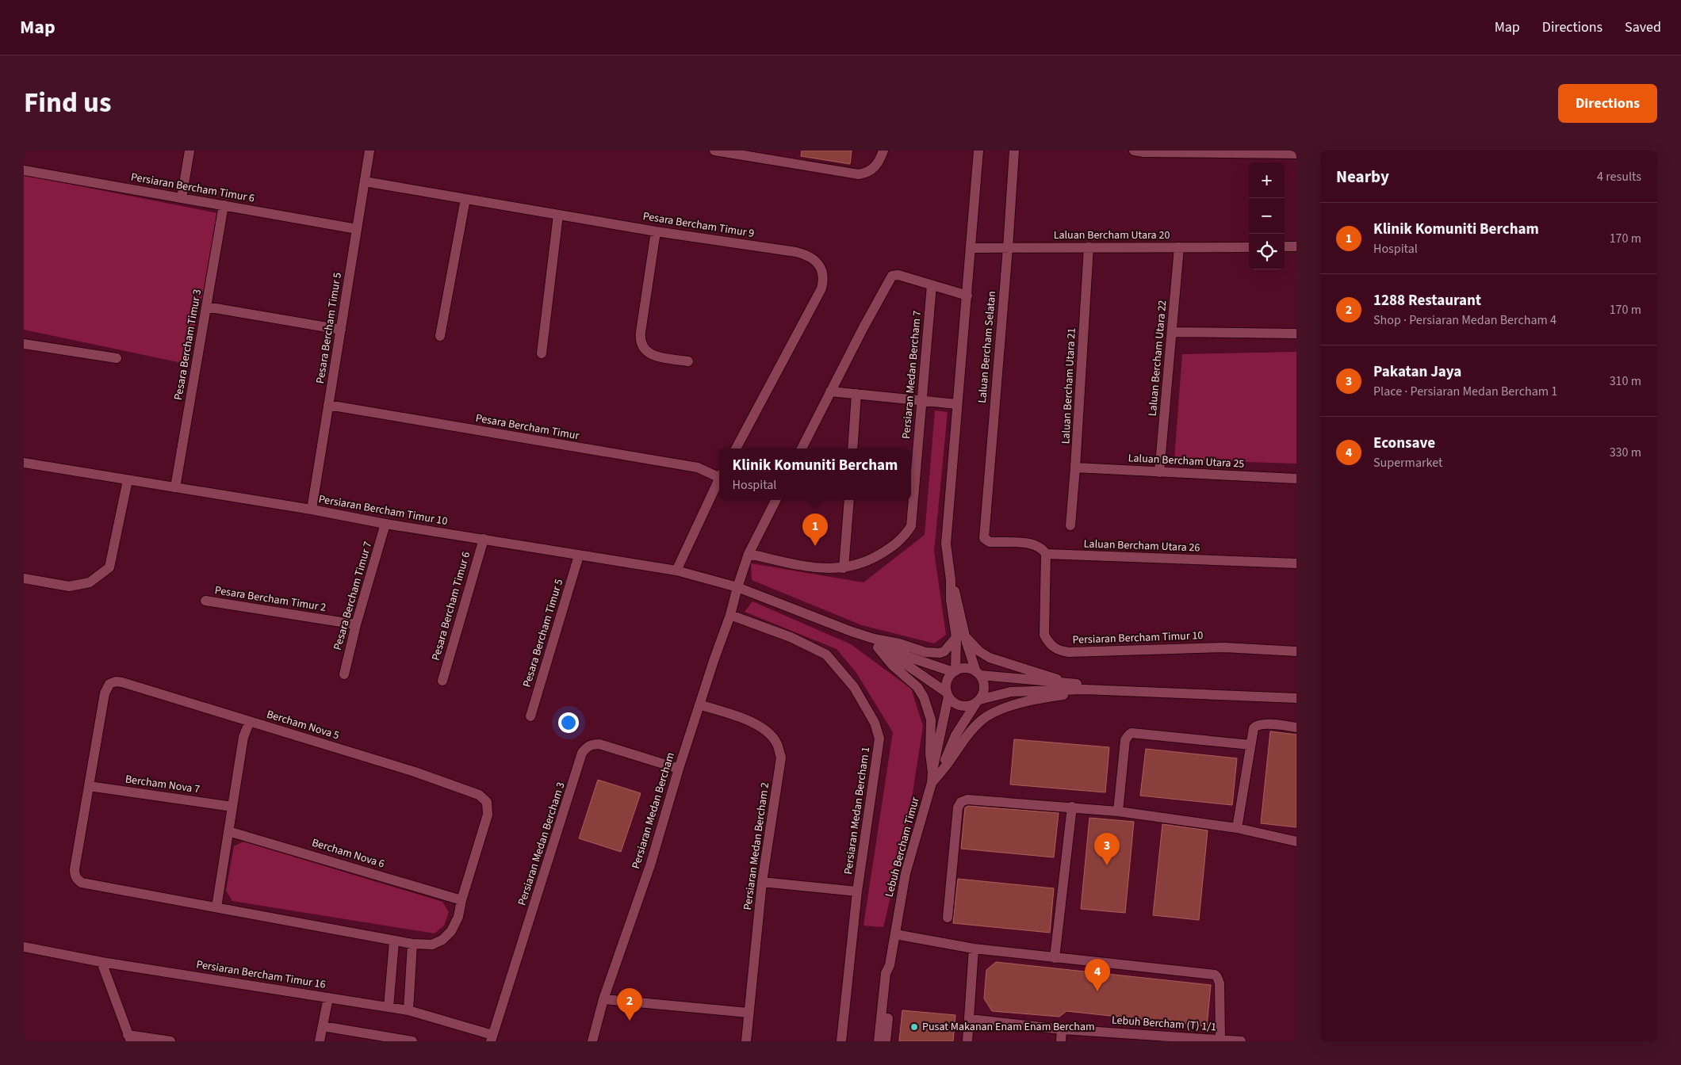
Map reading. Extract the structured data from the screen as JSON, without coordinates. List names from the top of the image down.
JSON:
{
  "streets": {
    "street": [
      "Persiaran Bercham Timur 6",
      "Pesara Bercham Timur 9",
      "Laluan Bercham Utara 20",
      "Pesara Bercham Timur 5",
      "Pesara Bercham Timur 3",
      "Laluan Bercham Selatan",
      "Laluan Bercham Utara 22",
      "Persiaran Medan Bercham 7",
      "Laluan Bercham Utara 21",
      "Pesara Bercham Timur",
      "Laluan Bercham Utara 25",
      "Persiaran Bercham Timur 10",
      "Laluan Bercham Utara 26",
      "Pesara Bercham Timur 7",
      "Pesara Bercham Timur 2",
      "Pesara Bercham Timur 6",
      "Bercham Nova 5",
      "Bercham Nova 7",
      "Persiaran Medan Bercham",
      "Persiaran Medan Bercham 1",
      "Persiaran Medan Bercham 3",
      "Persiaran Medan Bercham 2",
      "Lebuh Bercham Timur",
      "Bercham Nova 6",
      "Persiaran Bercham Timur 16",
      "Lebuh Bercham (T) 1/1"
    ]
  },
  "crossings": [
    ["Persiaran Bercham Timur 6", "Pesara Bercham Timur 5"],
    ["Persiaran Bercham Timur 6", "Pesara Bercham Timur 3"],
    ["Pesara Bercham Timur 9", "Pesara Bercham Timur 5"],
    ["Laluan Bercham Utara 20", "Laluan Bercham Selatan"],
    ["Laluan Bercham Utara 20", "Laluan Bercham Utara 22"],
    ["Laluan Bercham Utara 20", "Laluan Bercham Utara 21"],
    ["Pesara Bercham Timur 5", "Pesara Bercham Timur"],
    ["Pesara Bercham Timur 5", "Persiaran Bercham Timur 10"],
    ["Pesara Bercham Timur 3", "Persiaran Bercham Timur 10"],
    ["Laluan Bercham Selatan", "Laluan Bercham Utara 26"],
    ["Laluan Bercham Utara 22", "Laluan Bercham Utara 25"],
    ["Persiaran Medan Bercham 7", "Persiaran Medan Bercham"],
    ["Laluan Bercham Utara 21", "Laluan Bercham Utara 25"],
    ["Persiaran Bercham Timur 10", "Laluan Bercham Utara 26"],
    ["Persiaran Bercham Timur 10", "Pesara Bercham Timur 7"],
    ["Persiaran Bercham Timur 10", "Pesara Bercham Timur 6"],
    ["Persiaran Bercham Timur 10", "Persiaran Medan Bercham"],
    ["Pesara Bercham Timur 7", "Pesara Bercham Timur 2"],
    ["Bercham Nova 5", "Bercham Nova 7"],
    ["Bercham Nova 5", "Bercham Nova 6"],
    ["Persiaran Medan Bercham", "Persiaran Medan Bercham 1"],
    ["Persiaran Medan Bercham", "Persiaran Medan Bercham 3"],
    ["Persiaran Medan Bercham", "Persiaran Medan Bercham 2"],
    ["Persiaran Medan Bercham 3", "Persiaran Bercham Timur 16"]
  ],
  "places": ["Pusat Makanan Enam Enam Bercham"],
  "page": {
    "header": "Map",
    "nav": ["Map", "Directions", "Saved"],
    "title": "Find us",
    "buttons": "Directions",
    "heading": ["Nearby", "4 results"],
    "map_buttons": ["+", "−"],
    "list": [
      {
        "mark": "1",
        "name": "Klinik Komuniti Bercham",
        "note": "Hospital",
        "value": "170 m"
      },
      {
        "mark": "2",
        "name": "1288 Restaurant",
        "note": "Shop · Persiaran Medan Bercham 4",
        "value": "170 m"
      },
      {
        "mark": "3",
        "name": "Pakatan Jaya",
        "note": "Place · Persiaran Medan Bercham 1",
        "value": "310 m"
      },
      {
        "mark": "4",
        "name": "Econsave",
        "note": "Supermarket",
        "value": "330 m"
      }
    ],
    "popup": ["Klinik Komuniti Bercham", "Hospital"],
    "pins": [
      "1",
      "3",
      "4",
      "2"
    ]
  }
}
